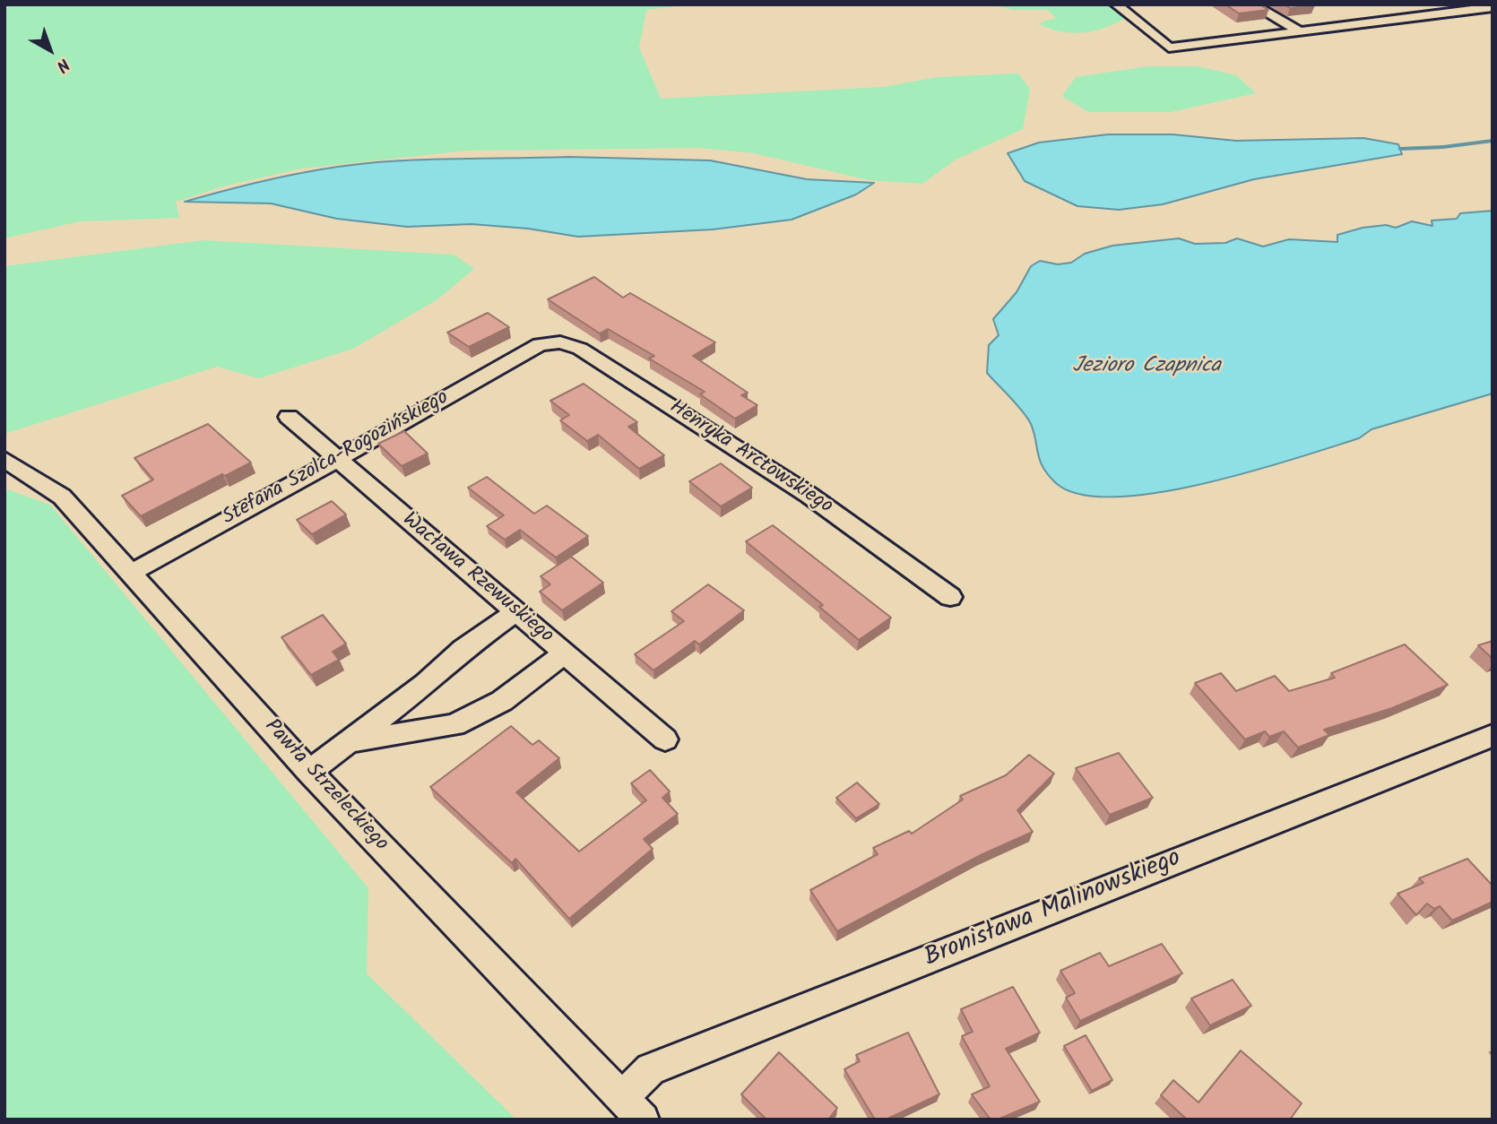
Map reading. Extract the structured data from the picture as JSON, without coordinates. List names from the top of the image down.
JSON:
{
  "streets": {
    "street": [
      "Henryka Arctowskiego",
      "Stefana Szolca-Rogozińskiego",
      "Wacława Rzewuskiego",
      "Pawła Strzeleckiego",
      "Bronisława Malinowskiego"
    ]
  },
  "crossings": [
    ["Henryka Arctowskiego", "Stefana Szolca-Rogozińskiego"],
    ["Stefana Szolca-Rogozińskiego", "Wacława Rzewuskiego"],
    ["Stefana Szolca-Rogozińskiego", "Pawła Strzeleckiego"],
    ["Pawła Strzeleckiego", "Bronisława Malinowskiego"]
  ],
  "water": ["Jezioro Czapnica"],
  "north": "bottom right"
}
